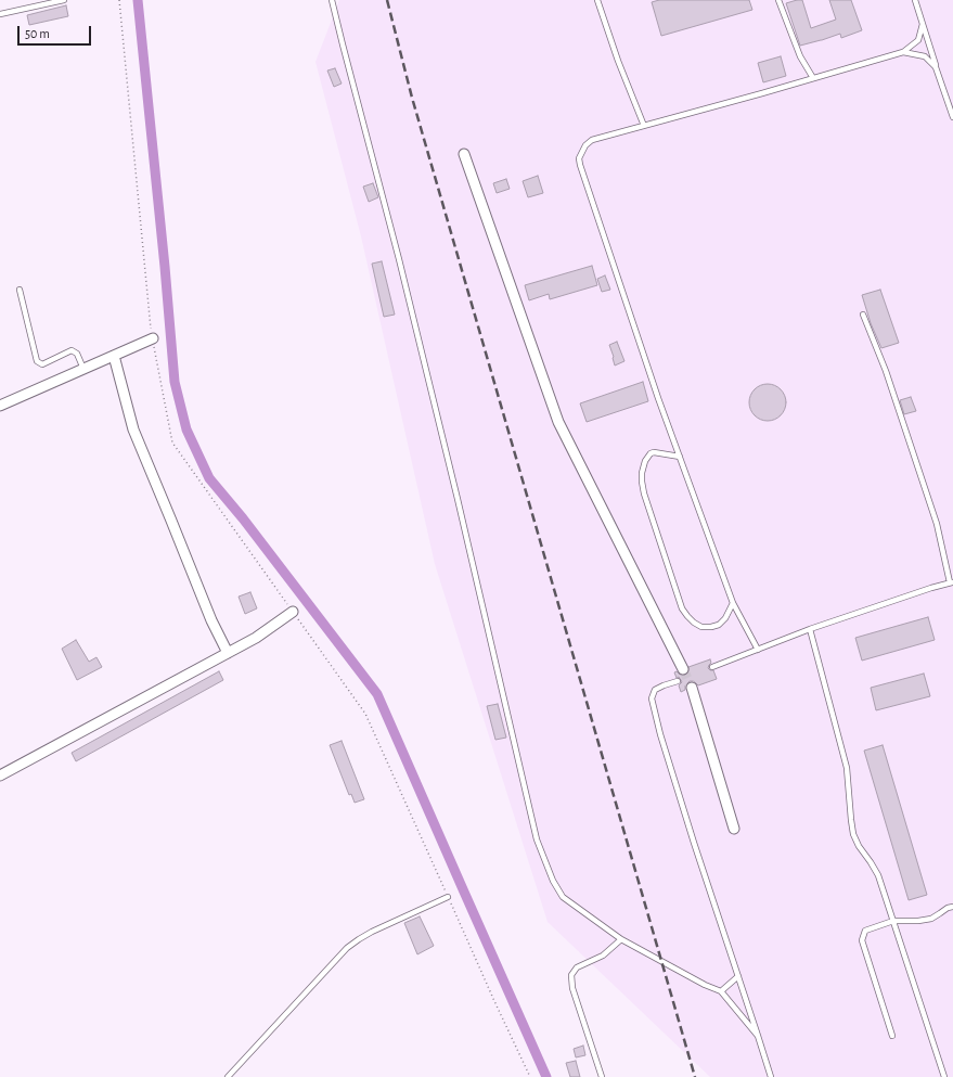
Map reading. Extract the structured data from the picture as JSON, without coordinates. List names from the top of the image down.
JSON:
{
  "scale_bar": "50 m"
}
